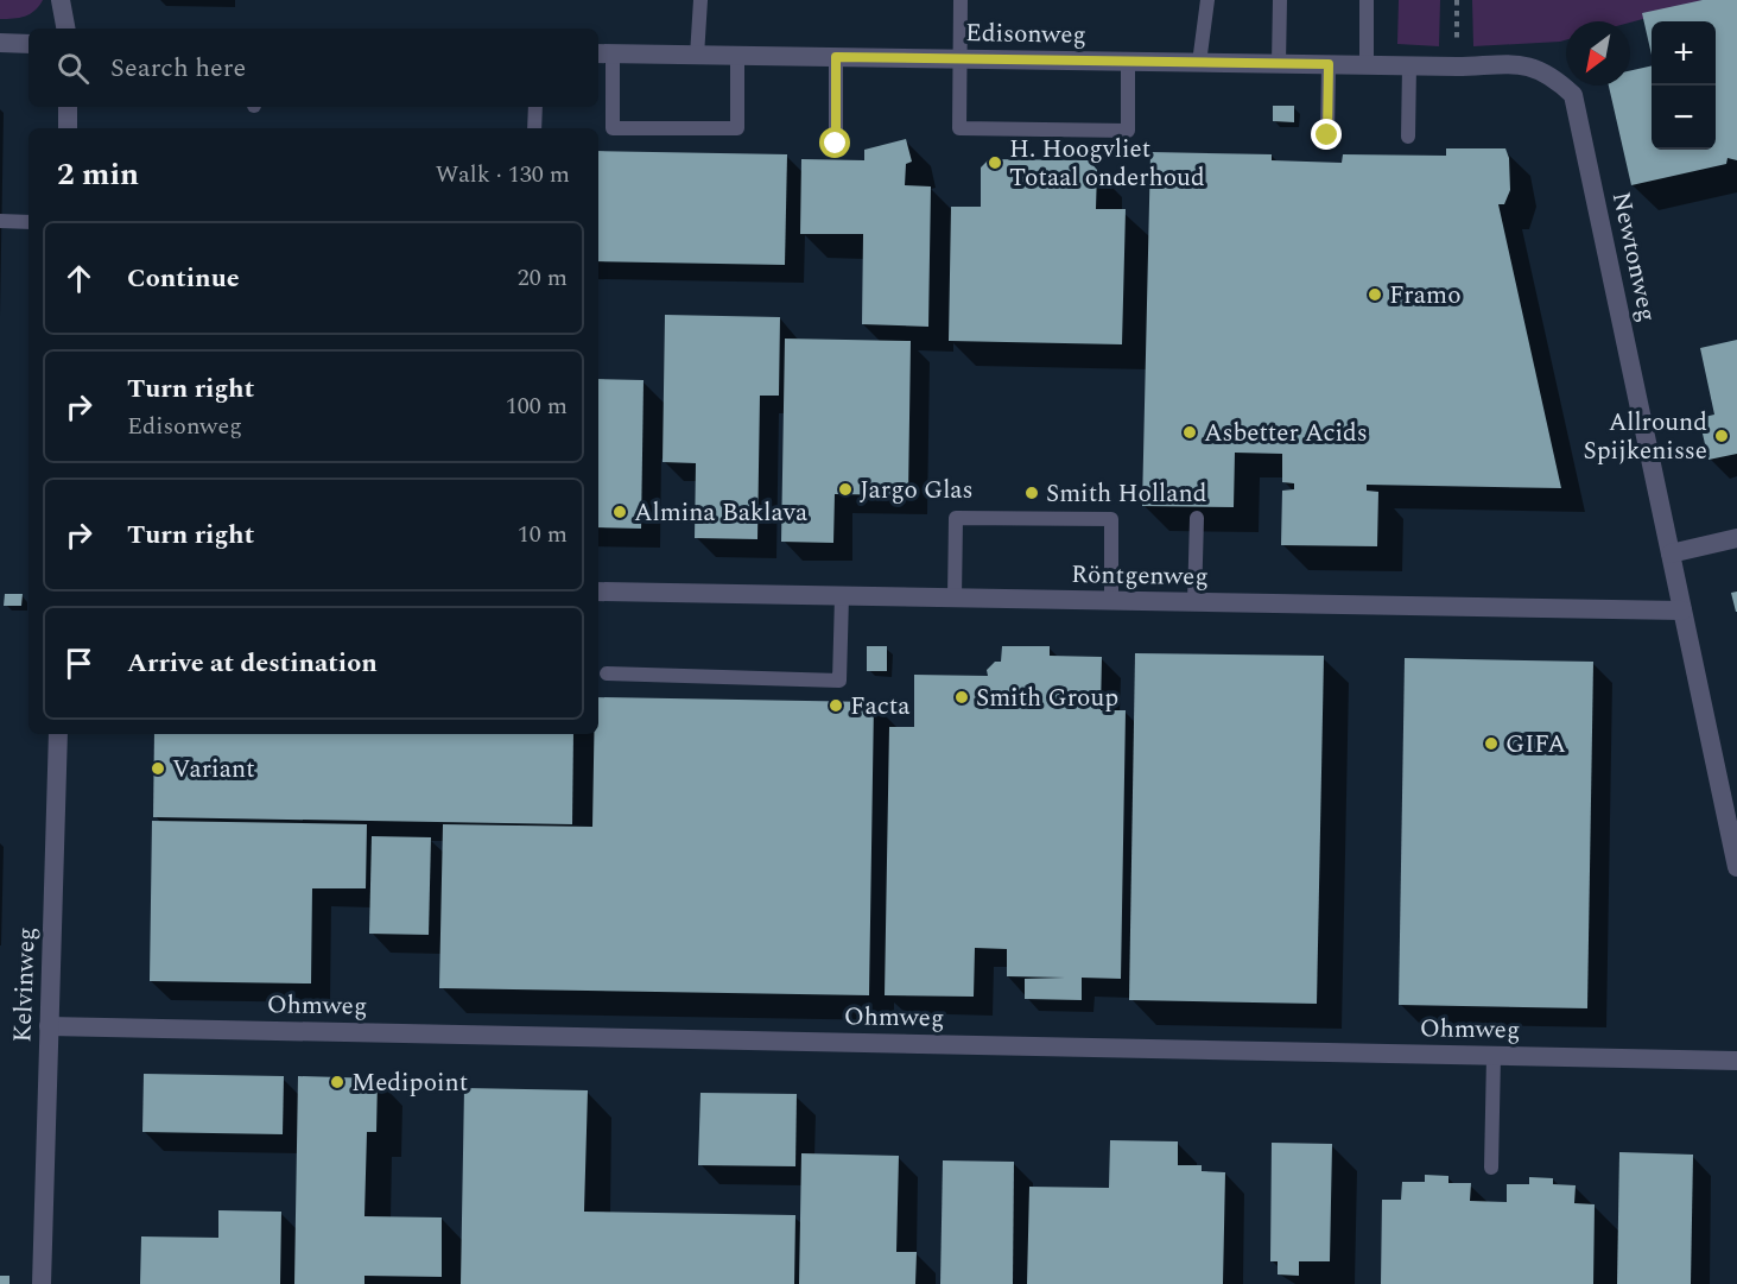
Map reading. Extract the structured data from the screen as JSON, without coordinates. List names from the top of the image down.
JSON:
{
  "streets": {
    "street": [
      "Edisonweg",
      "Newtonweg",
      "Röntgenweg",
      "Kelvinweg",
      "Ohmweg"
    ]
  },
  "crossings": [
    ["Edisonweg", "Newtonweg"],
    ["Newtonweg", "Röntgenweg"],
    ["Kelvinweg", "Ohmweg"]
  ],
  "places": [
    "H. Hoogvliet Totaal onderhoud",
    "Framo",
    "Asbetter Acids",
    "Allround Spijkenisse",
    "Jargo Glas",
    "Smith Holland",
    "Almina Baklava",
    "Smith Group",
    "Facta",
    "GIFA",
    "Variant",
    "Medipoint"
  ],
  "north": "bottom left",
  "page": {
    "map_buttons": ["+", "−"],
    "search": "Search here",
    "heading": ["2 min", "Walk · 130 m"],
    "list": [
      ["Continue", "20 m"],
      ["Turn right", "Edisonweg", "100 m"],
      ["Turn right", "10 m"],
      "Arrive at destination"
    ]
  }
}
